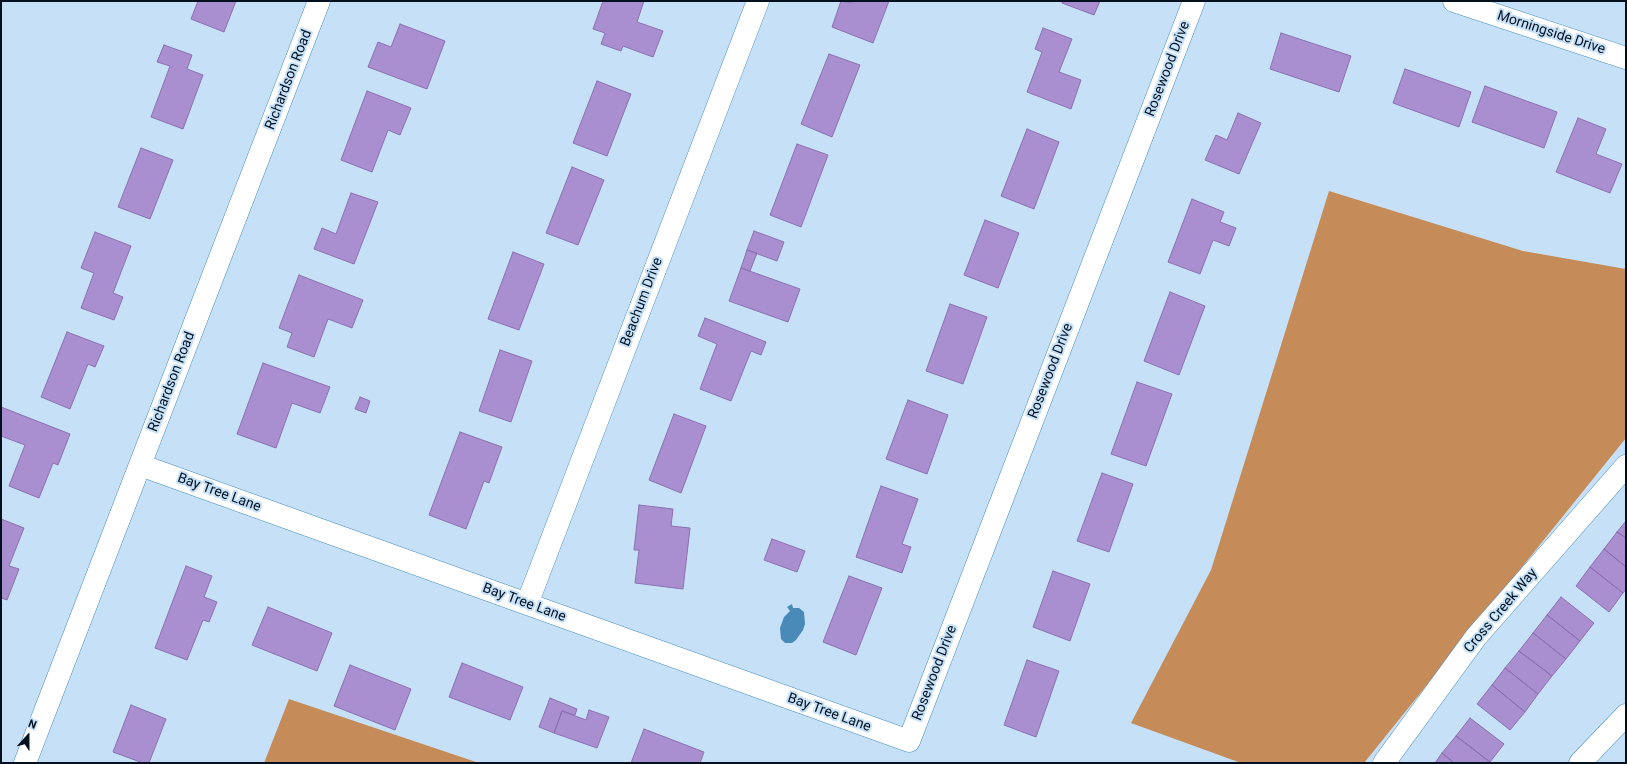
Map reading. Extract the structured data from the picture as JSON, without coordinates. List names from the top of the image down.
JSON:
{
  "streets": {
    "street": [
      "Morningside Drive",
      "Rosewood Drive",
      "Richardson Road",
      "Beachum Drive",
      "Bay Tree Lane",
      "Cross Creek Way"
    ]
  },
  "crossings": [
    ["Rosewood Drive", "Bay Tree Lane"],
    ["Richardson Road", "Bay Tree Lane"],
    ["Beachum Drive", "Bay Tree Lane"]
  ],
  "north": "top"
}
